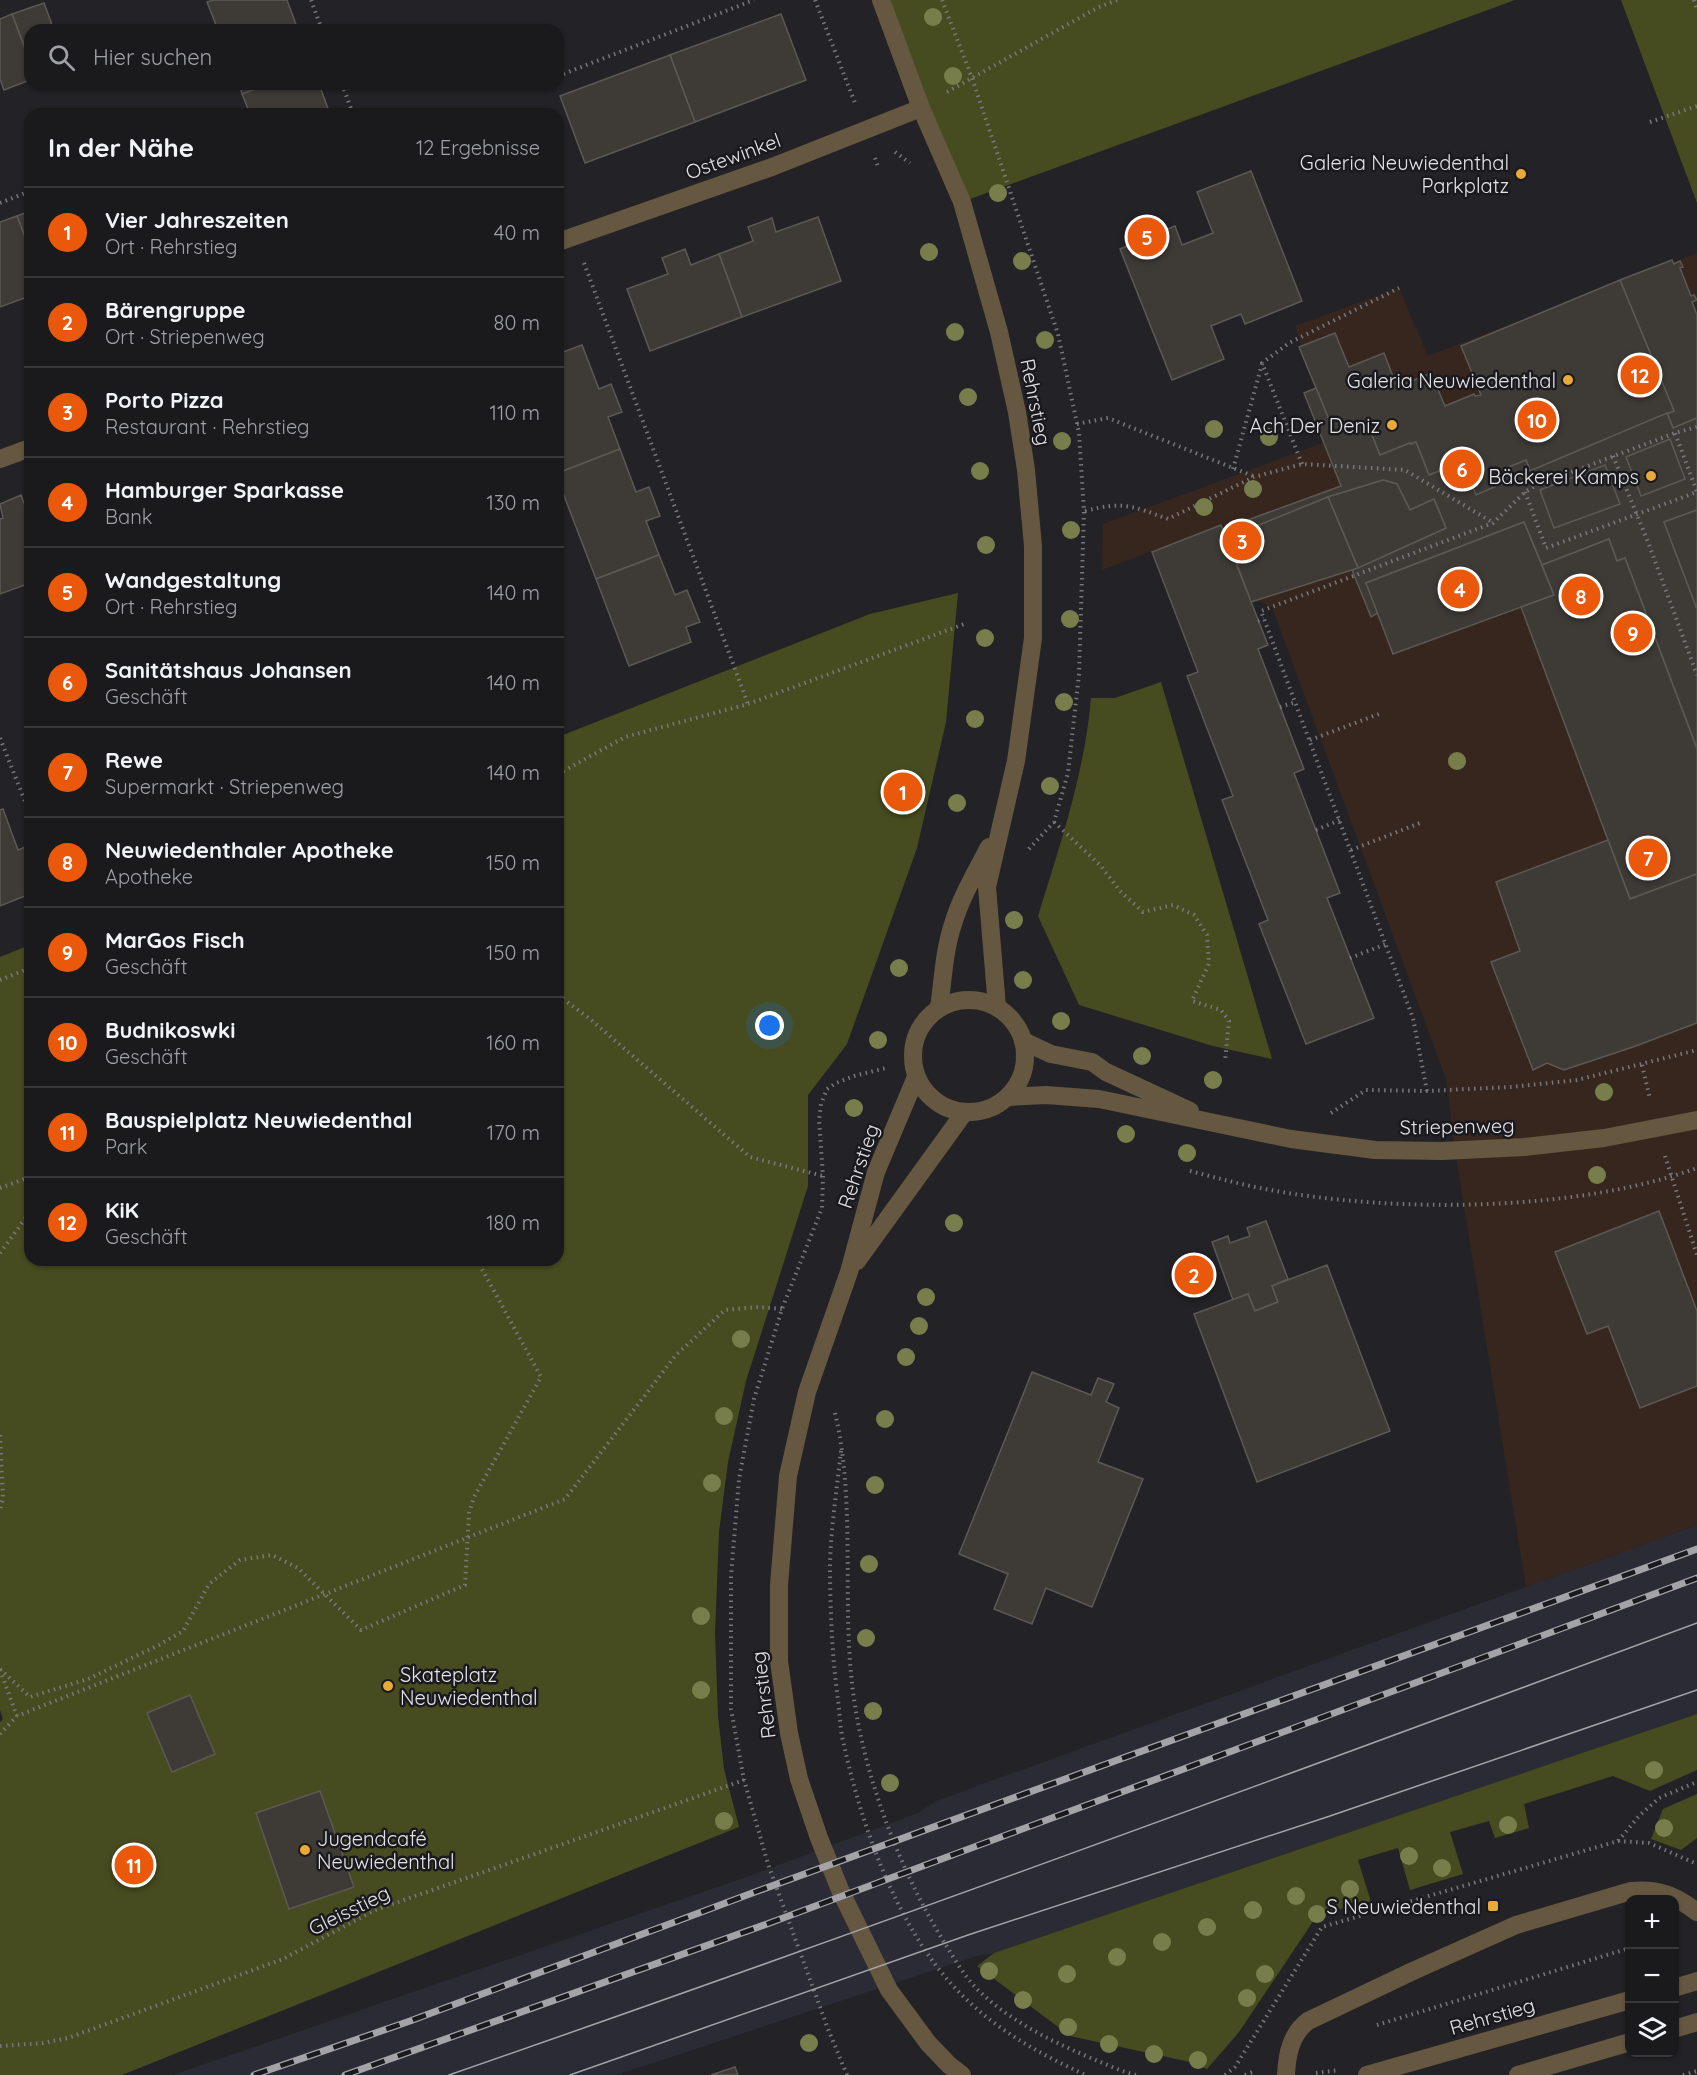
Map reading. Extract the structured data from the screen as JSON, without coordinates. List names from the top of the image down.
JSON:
{
  "streets": {
    "street": ["Ostewinkel", "Rehrstieg", "Striepenweg"],
    "path": ["Gleisstieg"]
  },
  "crossings": [
    ["Ostewinkel", "Rehrstieg"],
    ["Rehrstieg", "Striepenweg"]
  ],
  "places": {
    "other": [
      "Galeria Neuwiedenthal Parkplatz",
      "Galeria Neuwiedenthal",
      "Ach Der Deniz",
      "Bäckerei Kamps",
      "Skateplatz Neuwiedenthal",
      "Jugendcafé Neuwiedenthal"
    ],
    "transit": ["S Neuwiedenthal"]
  },
  "page": {
    "search": "Hier suchen",
    "heading": ["In der Nähe", "12 Ergebnisse"],
    "list": [
      {
        "mark": "1",
        "name": "Vier Jahreszeiten",
        "note": "Ort · Rehrstieg",
        "value": "40 m"
      },
      {
        "mark": "2",
        "name": "Bärengruppe",
        "note": "Ort · Striepenweg",
        "value": "80 m"
      },
      {
        "mark": "3",
        "name": "Porto Pizza",
        "note": "Restaurant · Rehrstieg",
        "value": "110 m"
      },
      {
        "mark": "4",
        "name": "Hamburger Sparkasse",
        "note": "Bank",
        "value": "130 m"
      },
      {
        "mark": "5",
        "name": "Wandgestaltung",
        "note": "Ort · Rehrstieg",
        "value": "140 m"
      },
      {
        "mark": "6",
        "name": "Sanitätshaus Johansen",
        "note": "Geschäft",
        "value": "140 m"
      },
      {
        "mark": "7",
        "name": "Rewe",
        "note": "Supermarkt · Striepenweg",
        "value": "140 m"
      },
      {
        "mark": "8",
        "name": "Neuwiedenthaler Apotheke",
        "note": "Apotheke",
        "value": "150 m"
      },
      {
        "mark": "9",
        "name": "MarGos Fisch",
        "note": "Geschäft",
        "value": "150 m"
      },
      {
        "mark": "10",
        "name": "Budnikoswki",
        "note": "Geschäft",
        "value": "160 m"
      },
      {
        "mark": "11",
        "name": "Bauspielplatz Neuwiedenthal",
        "note": "Park",
        "value": "170 m"
      },
      {
        "mark": "12",
        "name": "KiK",
        "note": "Geschäft",
        "value": "180 m"
      }
    ],
    "pins": [
      "5",
      "12",
      "10",
      "6",
      "3",
      "4",
      "8",
      "9",
      "1",
      "7",
      "2",
      "11"
    ],
    "map_buttons": ["+", "−"]
  }
}
